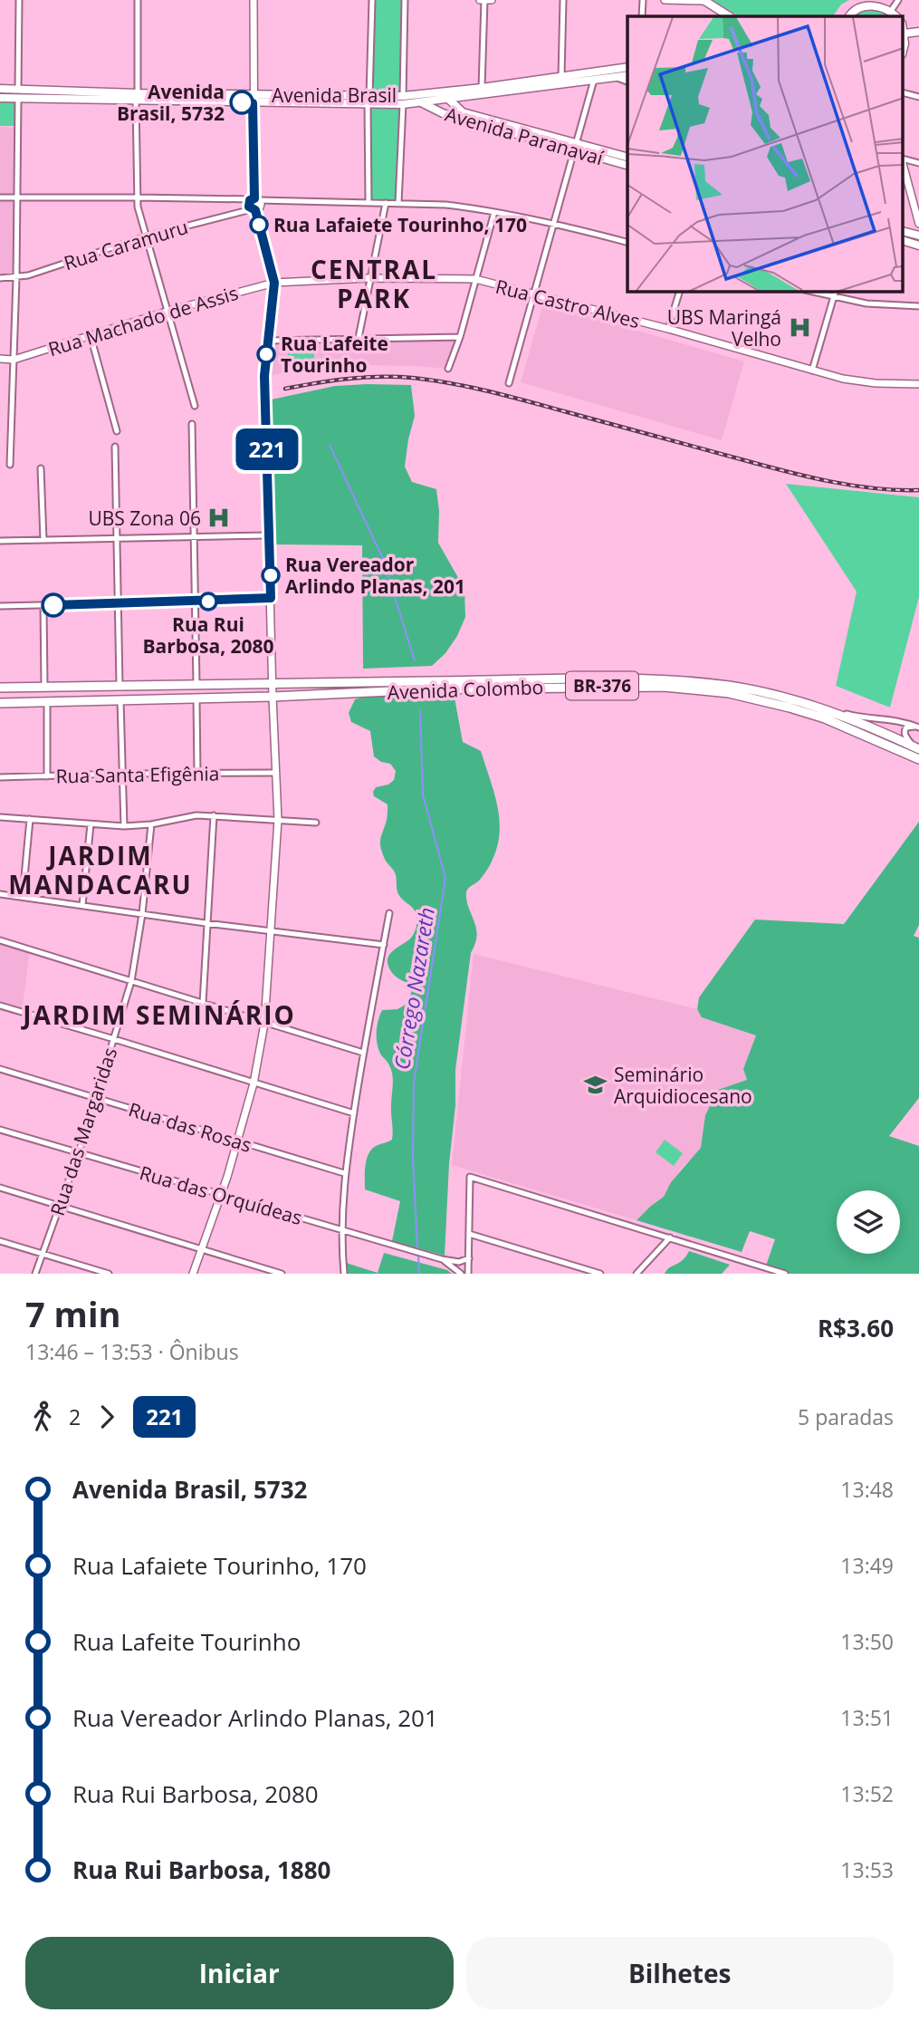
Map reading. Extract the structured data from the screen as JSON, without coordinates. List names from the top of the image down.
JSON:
{
  "streets": {
    "main road": [
      "Avenida Brasil",
      "Avenida Paranavaí",
      "BR-376",
      "Avenida Colombo"
    ],
    "street": [
      "Rua Caramuru",
      "Rua Castro Alves",
      "Rua Machado de Assis",
      "Rua Santa Efigênia",
      "Rua das Rosas",
      "Rua das Margaridas",
      "Rua das Orquídeas"
    ]
  },
  "crossings": [
    ["Avenida Brasil", "Avenida Paranavaí"],
    ["Rua Castro Alves", "Rua Machado de Assis"],
    ["Rua das Rosas", "Rua das Margaridas"],
    ["Rua das Margaridas", "Rua das Orquídeas"]
  ],
  "districts": ["CENTRAL PARK", "JARDIM MANDACARU", "JARDIM SEMINÁRIO"],
  "water": ["Córrego Nazareth"],
  "places": {
    "other": [
      "Avenida Brasil, 5732",
      "Rua Lafaiete Tourinho, 170",
      "Rua Lafeite Tourinho",
      "Rua Vereador Arlindo Planas, 201",
      "Rua Rui Barbosa, 2080"
    ],
    "hospital": ["UBS Maringá Velho", "UBS Zona 06"],
    "school or university": ["Seminário Arquidiocesano"]
  },
  "lines": ["bus line 221"],
  "page": {
    "on_map": "221",
    "heading": ["7 min", "13:46 – 13:53 · Ônibus", "R$3.60"],
    "legs": ["2", "221", "5 paradas"],
    "list": [
      {
        "name": "Avenida Brasil, 5732",
        "value": "13:48"
      },
      {
        "name": "Rua Lafaiete Tourinho, 170",
        "value": "13:49"
      },
      {
        "name": "Rua Lafeite Tourinho",
        "value": "13:50"
      },
      {
        "name": "Rua Vereador Arlindo Planas, 201",
        "value": "13:51"
      },
      {
        "name": "Rua Rui Barbosa, 2080",
        "value": "13:52"
      },
      {
        "name": "Rua Rui Barbosa, 1880",
        "value": "13:53"
      }
    ],
    "buttons": ["Iniciar", "Bilhetes"]
  }
}
